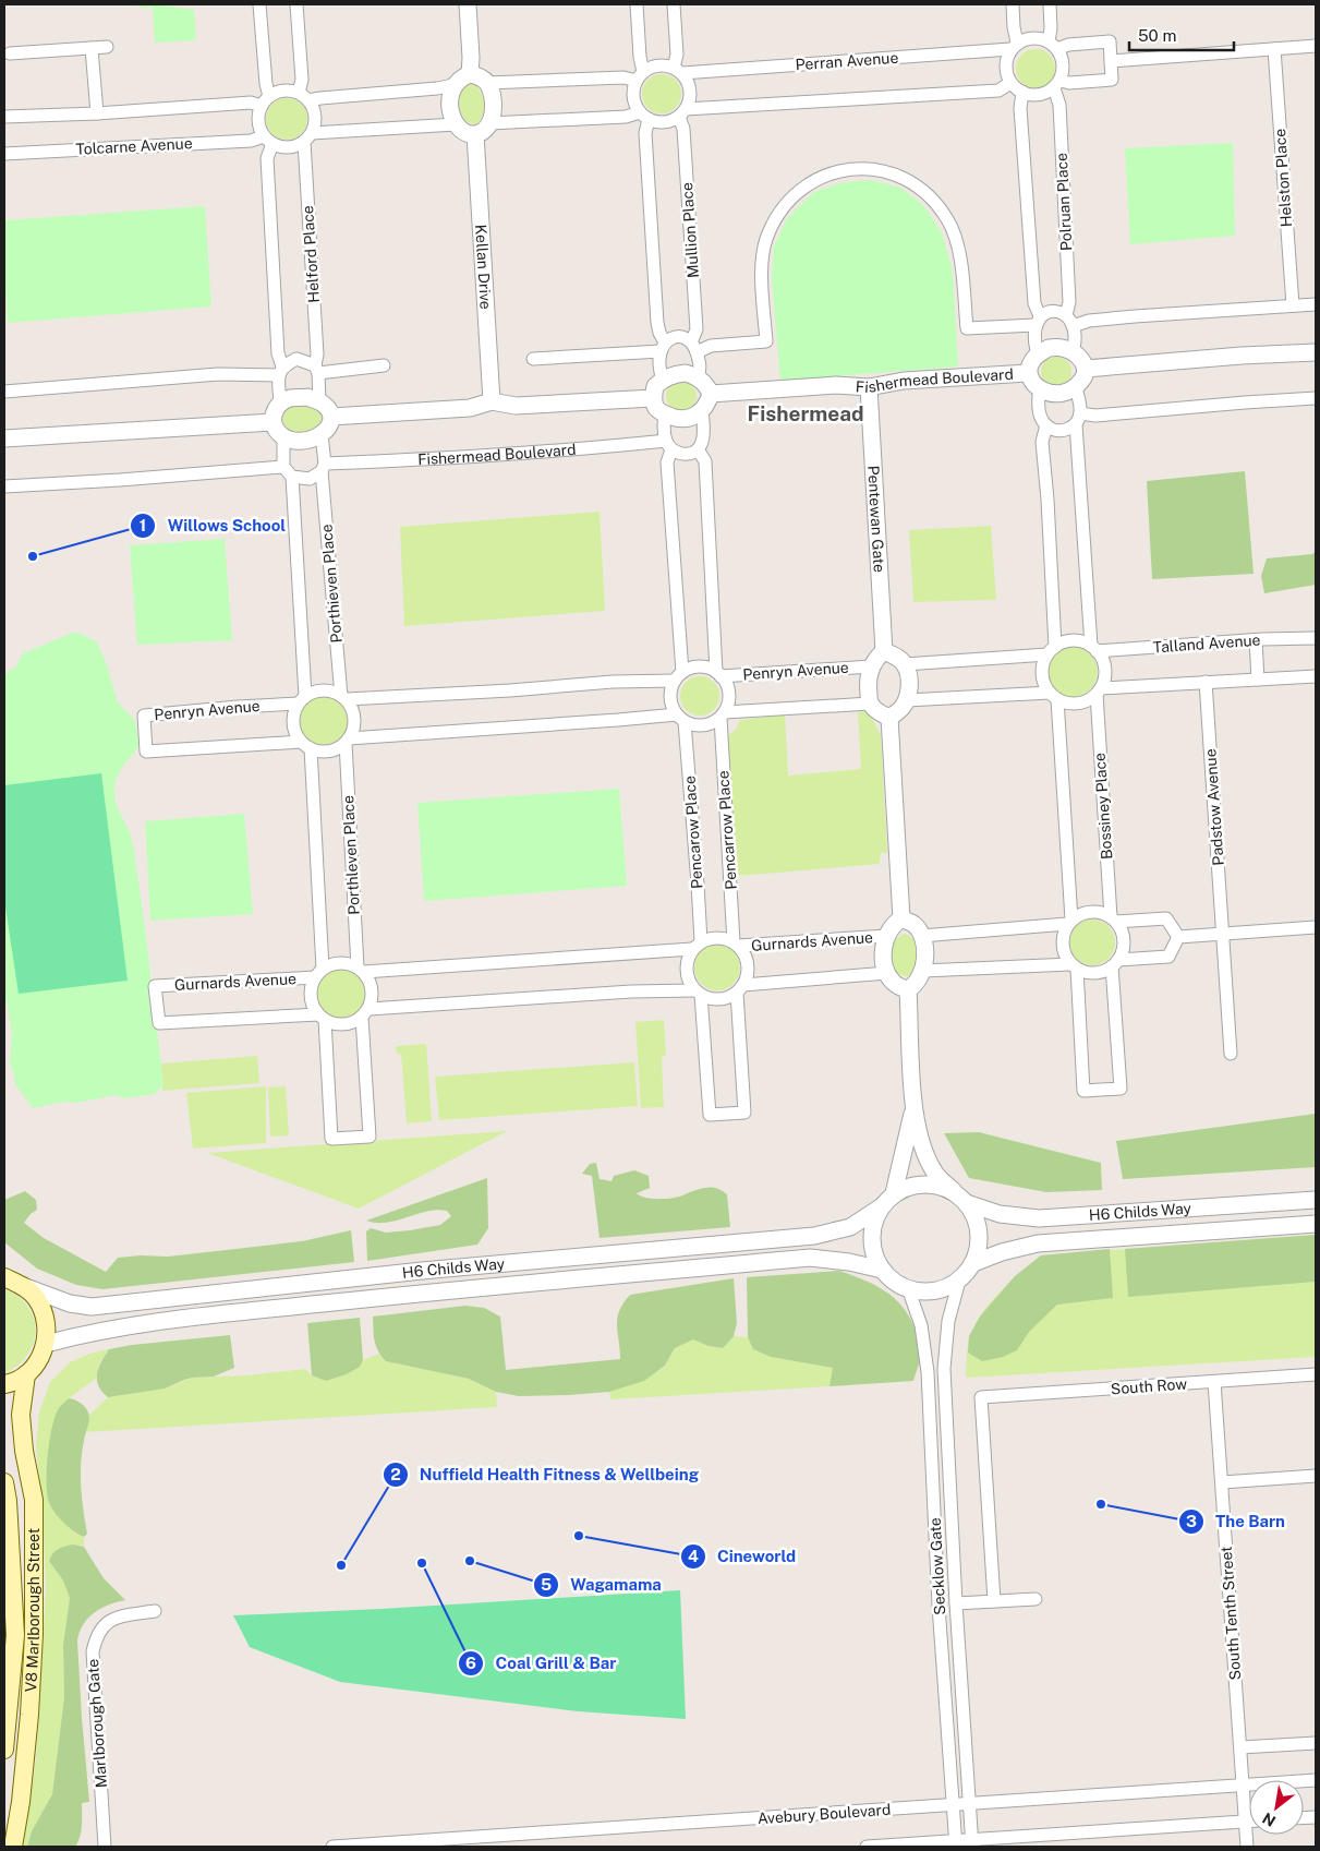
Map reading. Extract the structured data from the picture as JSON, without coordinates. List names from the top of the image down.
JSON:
{
  "streets": {
    "main road": ["V8 Marlborough Street"],
    "street": [
      "Perran Avenue",
      "Tolcarne Avenue",
      "Helston Place",
      "Polruan Place",
      "Mullion Place",
      "Helford Place",
      "Kellan Drive",
      "Fishermead Boulevard",
      "Pentewan Gate",
      "Porthieven Place",
      "Talland Avenue",
      "Penryn Avenue",
      "Bossiney Place",
      "Padstow Avenue",
      "Pencarrow Place",
      "Pencarow Place",
      "Porthleven Place",
      "Gurnards Avenue",
      "H6 Childs Way",
      "South Row",
      "Secklow Gate",
      "South Tenth Street",
      "Marlborough Gate",
      "Avebury Boulevard"
    ]
  },
  "crossings": [
    ["Perran Avenue", "Polruan Place"],
    ["Perran Avenue", "Mullion Place"],
    ["Tolcarne Avenue", "Helford Place"],
    ["Polruan Place", "Fishermead Boulevard"],
    ["Mullion Place", "Fishermead Boulevard"],
    ["Helford Place", "Porthieven Place"],
    ["Fishermead Boulevard", "Pentewan Gate"],
    ["Fishermead Boulevard", "Porthieven Place"],
    ["Pentewan Gate", "Penryn Avenue"],
    ["Porthieven Place", "Penryn Avenue"],
    ["Porthieven Place", "Porthleven Place"],
    ["Talland Avenue", "Bossiney Place"],
    ["Penryn Avenue", "Pencarrow Place"],
    ["Penryn Avenue", "Pencarow Place"],
    ["Penryn Avenue", "Porthleven Place"],
    ["Pencarrow Place", "Pencarow Place"],
    ["Pencarrow Place", "Gurnards Avenue"],
    ["Pencarow Place", "Gurnards Avenue"],
    ["Porthleven Place", "Gurnards Avenue"],
    ["H6 Childs Way", "Secklow Gate"],
    ["South Row", "South Tenth Street"],
    ["Secklow Gate", "Avebury Boulevard"],
    ["South Tenth Street", "Avebury Boulevard"]
  ],
  "districts": ["Fishermead"],
  "places": [
    "Willows School",
    "The Barn",
    "Cineworld",
    "Wagamama",
    "Coal Grill & Bar",
    "Nuffield Health Fitness & Wellbeing"
  ],
  "scale_bar": "50 m",
  "north": "bottom left"
}
